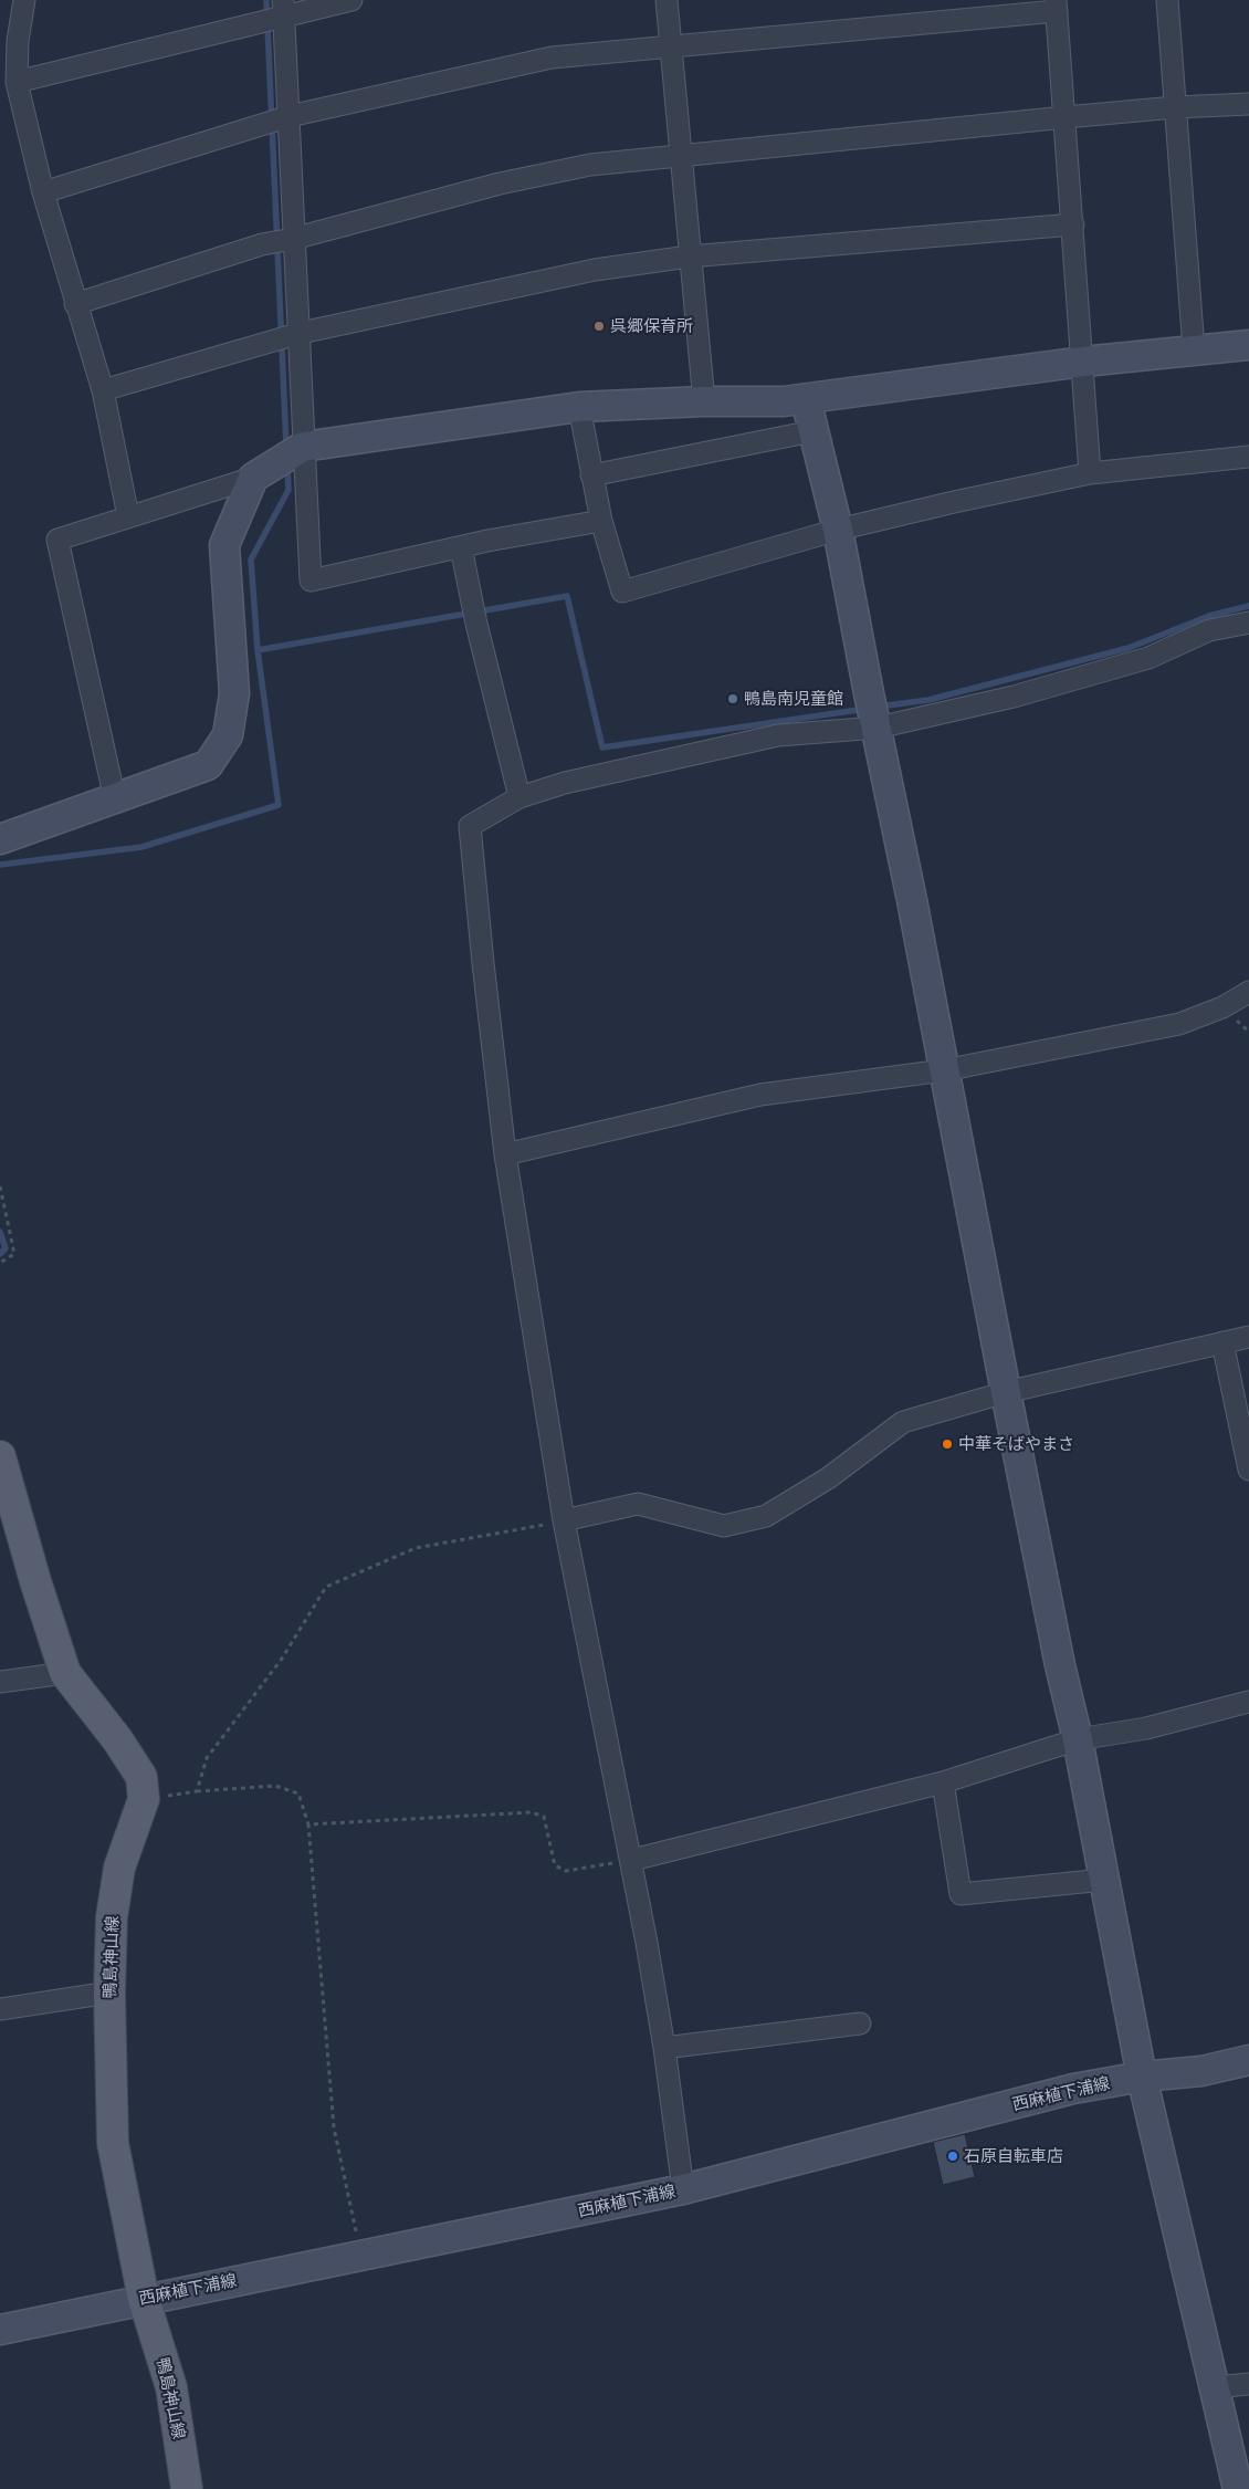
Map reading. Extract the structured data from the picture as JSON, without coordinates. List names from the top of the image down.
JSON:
{
  "streets": {
    "main road": ["鴨島神山線"],
    "street": ["西麻植下浦線"]
  },
  "crossings": [
    ["鴨島神山線", "西麻植下浦線"]
  ],
  "places": [
    "呉郷保育所",
    "鴨島南児童館",
    "中華そばやまさ",
    "石原自転車店"
  ]
}
